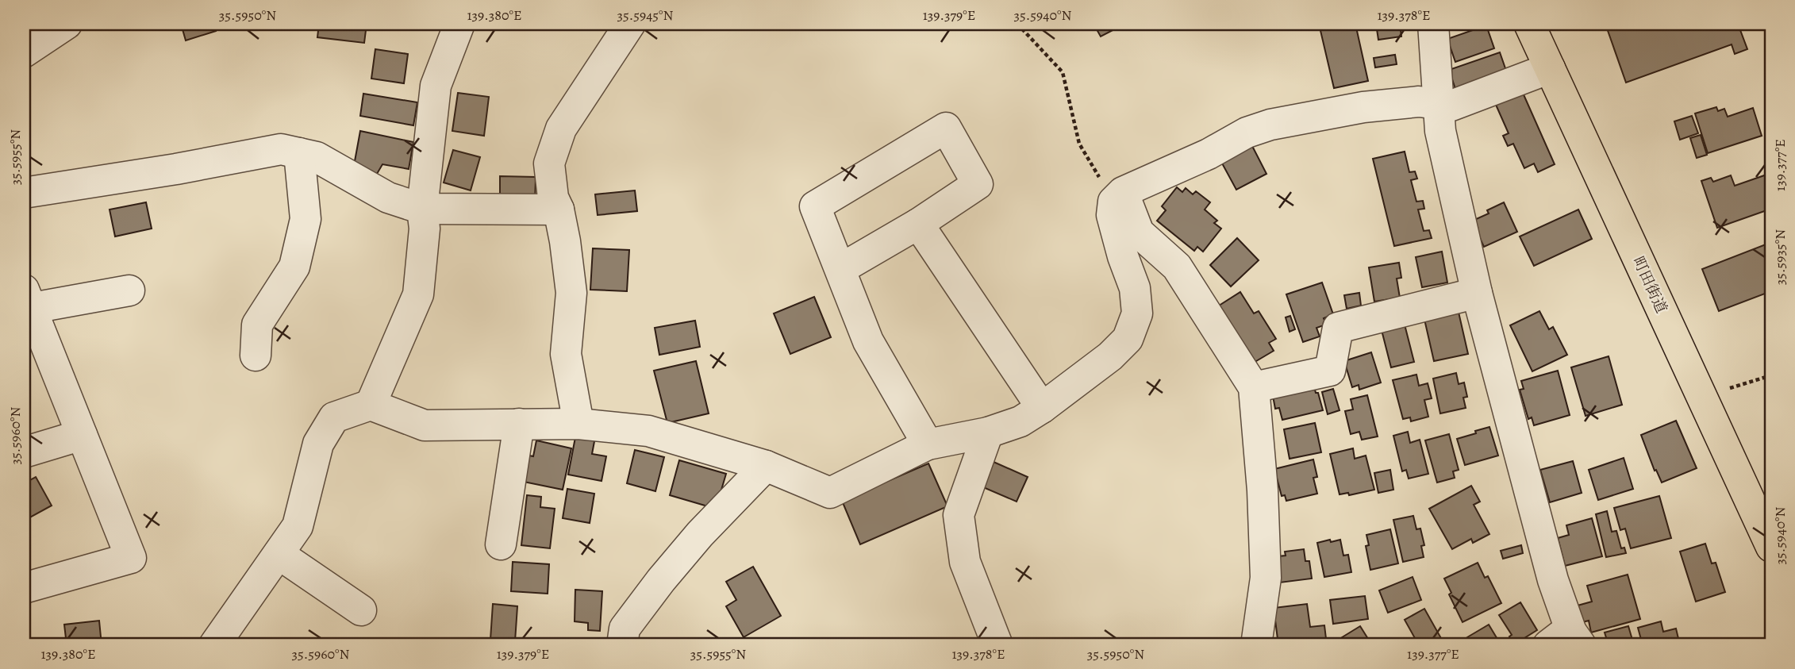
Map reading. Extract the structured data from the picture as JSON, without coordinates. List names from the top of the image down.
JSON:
{
  "streets": {
    "main road": ["町田街道"]
  },
  "coordinates": [
    "35.5950°N",
    "139.380°E",
    "35.5945°N",
    "139.379°E",
    "35.5940°N",
    "139.378°E",
    "35.5955°N",
    "139.377°E",
    "35.5935°N",
    "35.5960°N"
  ]
}
